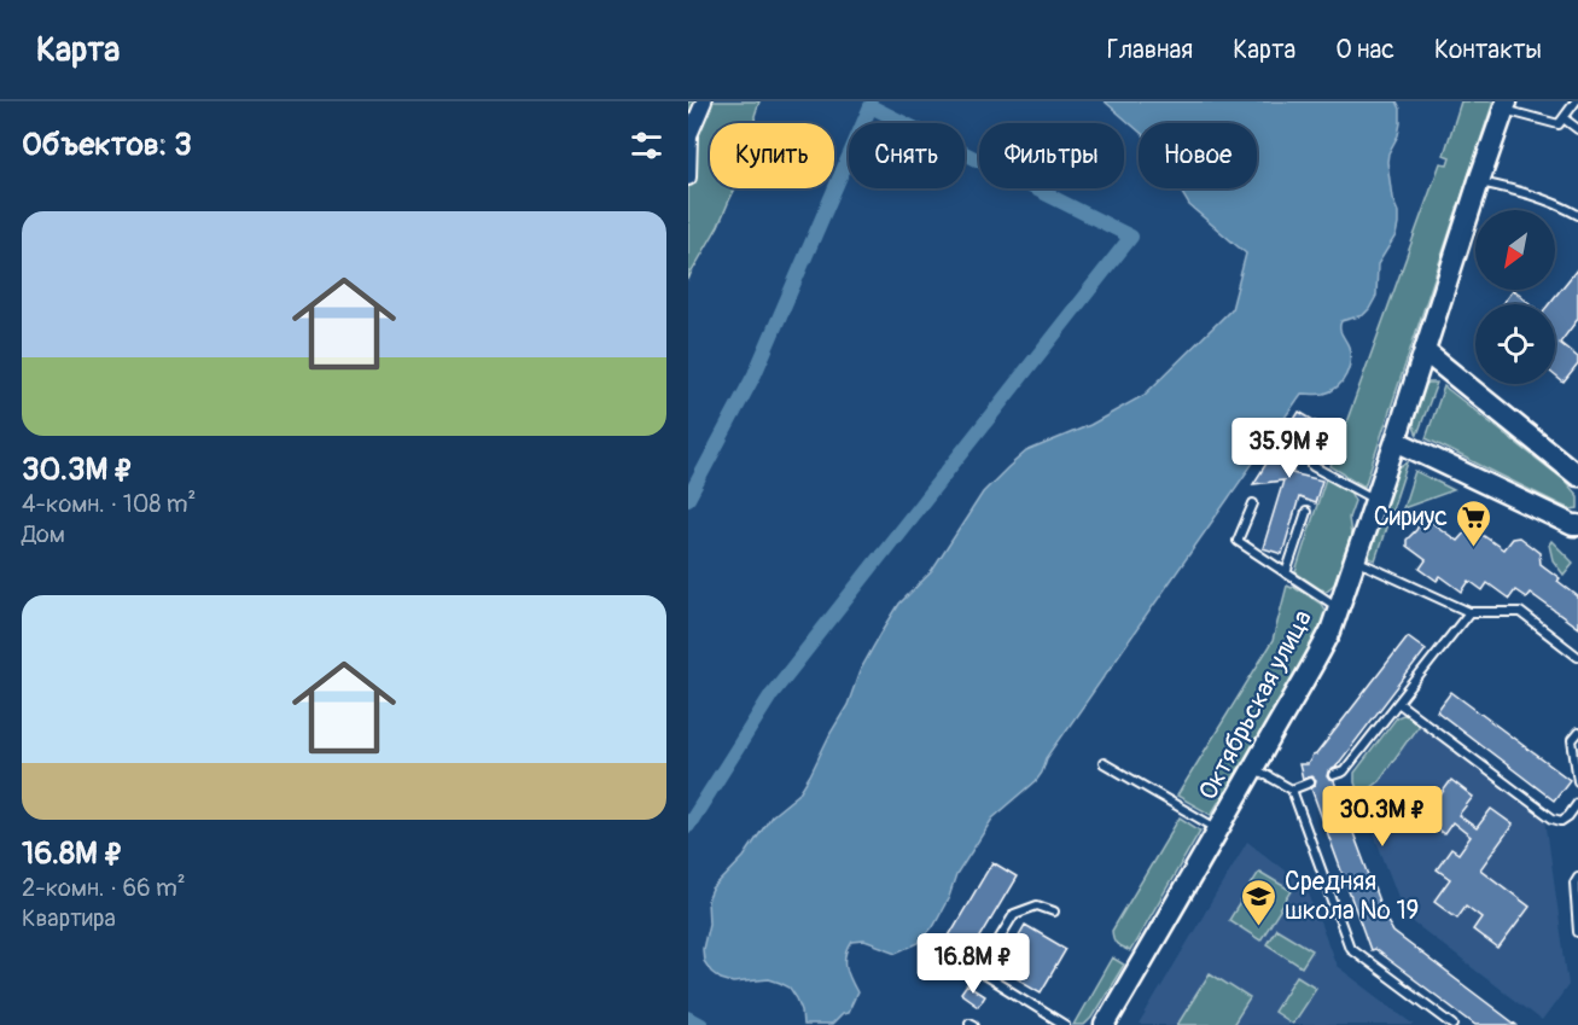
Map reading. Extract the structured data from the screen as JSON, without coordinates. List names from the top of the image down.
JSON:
{
  "streets": {
    "main road": ["Октябрьская улица"]
  },
  "places": {
    "supermarket": ["Сириус"],
    "school or university": ["Средняя школа № 19"]
  },
  "north": "bottom left",
  "page": {
    "header": "Карта",
    "nav": [
      "Главная",
      "Карта",
      "О нас",
      "Контакты"
    ],
    "heading": "Объектов: 3",
    "chip": [
      "Купить",
      "Снять",
      "Фильтры",
      "Новое"
    ],
    "list": [
      {
        "name": "30.3M ₽",
        "note": "4-комн. · 108 m² · Дом"
      },
      {
        "name": "16.8M ₽",
        "note": "2-комн. · 66 m² · Квартира"
      }
    ],
    "price": ["35.9M ₽", "30.3M ₽", "16.8M ₽"]
  }
}
